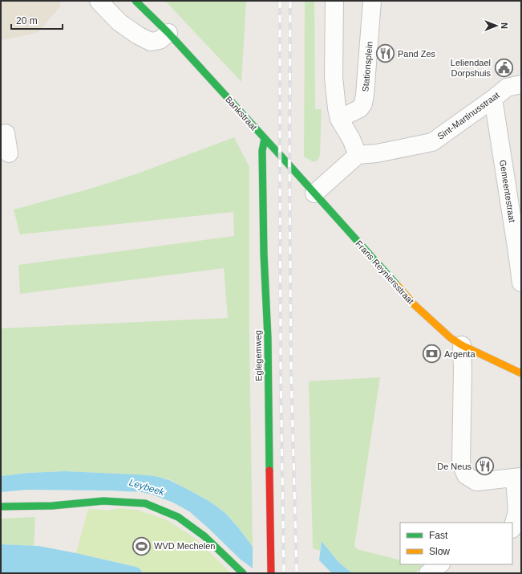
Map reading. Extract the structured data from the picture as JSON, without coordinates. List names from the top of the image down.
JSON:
{
  "streets": {
    "street": [
      "Stationsplein",
      "Bankstraat",
      "Sint-Martinusstraat",
      "Gemeentestraat",
      "Frans Reyniersstraat",
      "Eglegemweg"
    ]
  },
  "crossings": [
    ["Bankstraat", "Frans Reyniersstraat"],
    ["Bankstraat", "Eglegemweg"],
    ["Sint-Martinusstraat", "Gemeentestraat"]
  ],
  "water": ["Leybeek"],
  "places": {
    "restaurant": ["Pand Zes", "De Neus"],
    "public building": ["Leliendael Dorpshuis"],
    "bank": ["Argenta"],
    "sports": ["WVD Mechelen"]
  },
  "legend": ["Fast", "Slow"],
  "scale_bar": "20 m",
  "north": "right"
}
